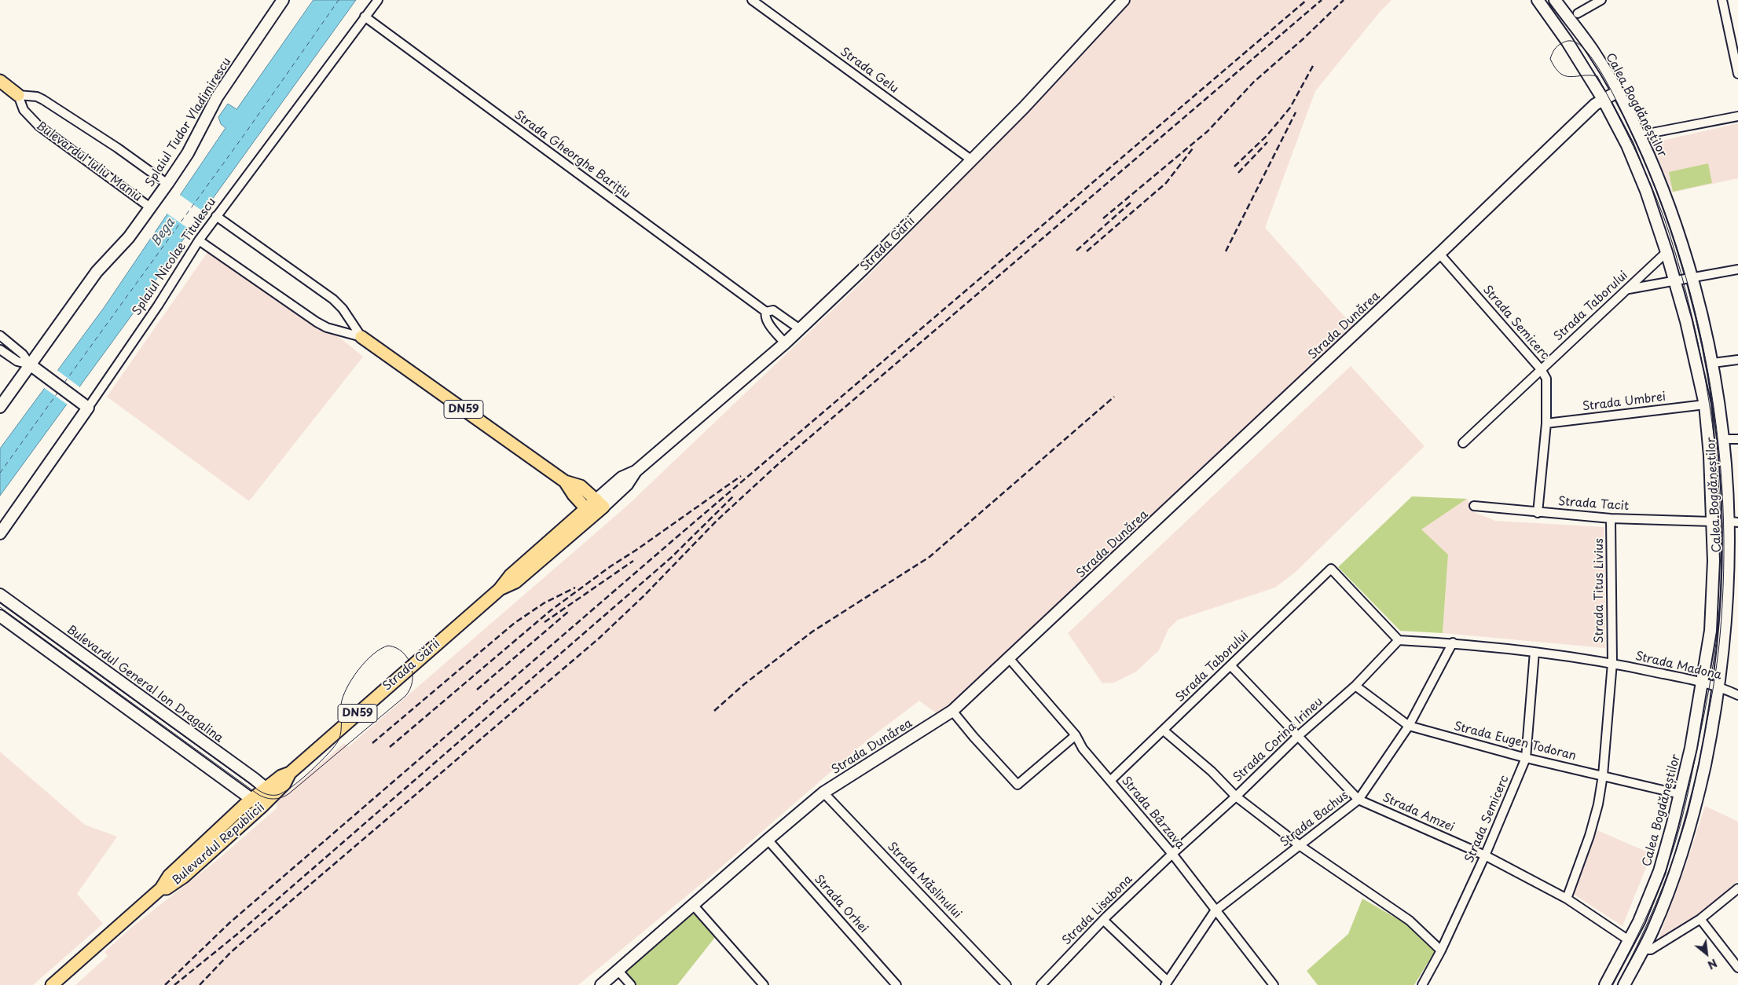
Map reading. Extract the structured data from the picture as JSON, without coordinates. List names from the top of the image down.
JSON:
{
  "streets": {
    "main road": [
      "Calea Bogdăneștilor",
      "Splaiul Tudor Vladimirescu",
      "Bulevardul Iuliu Maniu",
      "Strada Gării",
      "Splaiul Nicolae Titulescu",
      "Strada Dunărea",
      "DN59",
      "Bulevardul General Ion Dragalina",
      "Bulevardul Republicii"
    ],
    "street": [
      "Strada Gelu",
      "Strada Gheorghe Barițiu",
      "Strada Taborului",
      "Strada Semicerc",
      "Strada Umbrei",
      "Strada Tacit",
      "Strada Titus Livius",
      "Strada Madona",
      "Strada Corina Irineu",
      "Strada Eugen Todoran",
      "Strada Bârzava",
      "Strada Amzei",
      "Strada Bachus",
      "Strada Măslinului",
      "Strada Orhei",
      "Strada Lisabona"
    ]
  },
  "crossings": [
    ["Strada Gelu", "Strada Gării"],
    ["Calea Bogdăneștilor", "Strada Taborului"],
    ["Calea Bogdăneștilor", "Strada Dunărea"],
    ["Calea Bogdăneștilor", "Strada Umbrei"],
    ["Calea Bogdăneștilor", "Strada Tacit"],
    ["Calea Bogdăneștilor", "Strada Madona"],
    ["Calea Bogdăneștilor", "Strada Eugen Todoran"],
    ["Calea Bogdăneștilor", "Strada Amzei"],
    ["Splaiul Tudor Vladimirescu", "Bulevardul Iuliu Maniu"],
    ["Strada Gheorghe Barițiu", "Strada Gării"],
    ["Strada Gheorghe Barițiu", "Splaiul Nicolae Titulescu"],
    ["Strada Gării", "DN59"],
    ["Strada Gării", "Bulevardul General Ion Dragalina"],
    ["Strada Gării", "Bulevardul Republicii"],
    ["Strada Taborului", "Strada Semicerc"],
    ["Strada Taborului", "Strada Madona"],
    ["Strada Taborului", "Strada Corina Irineu"],
    ["Strada Taborului", "Strada Bârzava"],
    ["Strada Taborului", "Strada Amzei"],
    ["Strada Semicerc", "Strada Dunărea"],
    ["Strada Semicerc", "Strada Umbrei"],
    ["Strada Semicerc", "Strada Tacit"],
    ["Strada Semicerc", "Strada Madona"],
    ["Strada Semicerc", "Strada Eugen Todoran"],
    ["Strada Semicerc", "Strada Amzei"],
    ["Strada Dunărea", "Strada Bârzava"],
    ["Strada Dunărea", "Strada Măslinului"],
    ["Strada Dunărea", "Strada Orhei"],
    ["Strada Tacit", "Strada Titus Livius"],
    ["Strada Titus Livius", "Strada Madona"],
    ["Strada Titus Livius", "Strada Eugen Todoran"],
    ["Strada Titus Livius", "Strada Amzei"],
    ["Strada Madona", "Strada Corina Irineu"],
    ["Strada Madona", "Strada Bachus"],
    ["Bulevardul General Ion Dragalina", "Bulevardul Republicii"],
    ["Strada Corina Irineu", "Strada Eugen Todoran"],
    ["Strada Corina Irineu", "Strada Bârzava"],
    ["Strada Corina Irineu", "Strada Amzei"],
    ["Strada Corina Irineu", "Strada Lisabona"],
    ["Strada Eugen Todoran", "Strada Bachus"],
    ["Strada Bârzava", "Strada Bachus"],
    ["Strada Bârzava", "Strada Lisabona"],
    ["Strada Amzei", "Strada Bachus"]
  ],
  "water": ["Bega"],
  "north": "bottom right"
}
